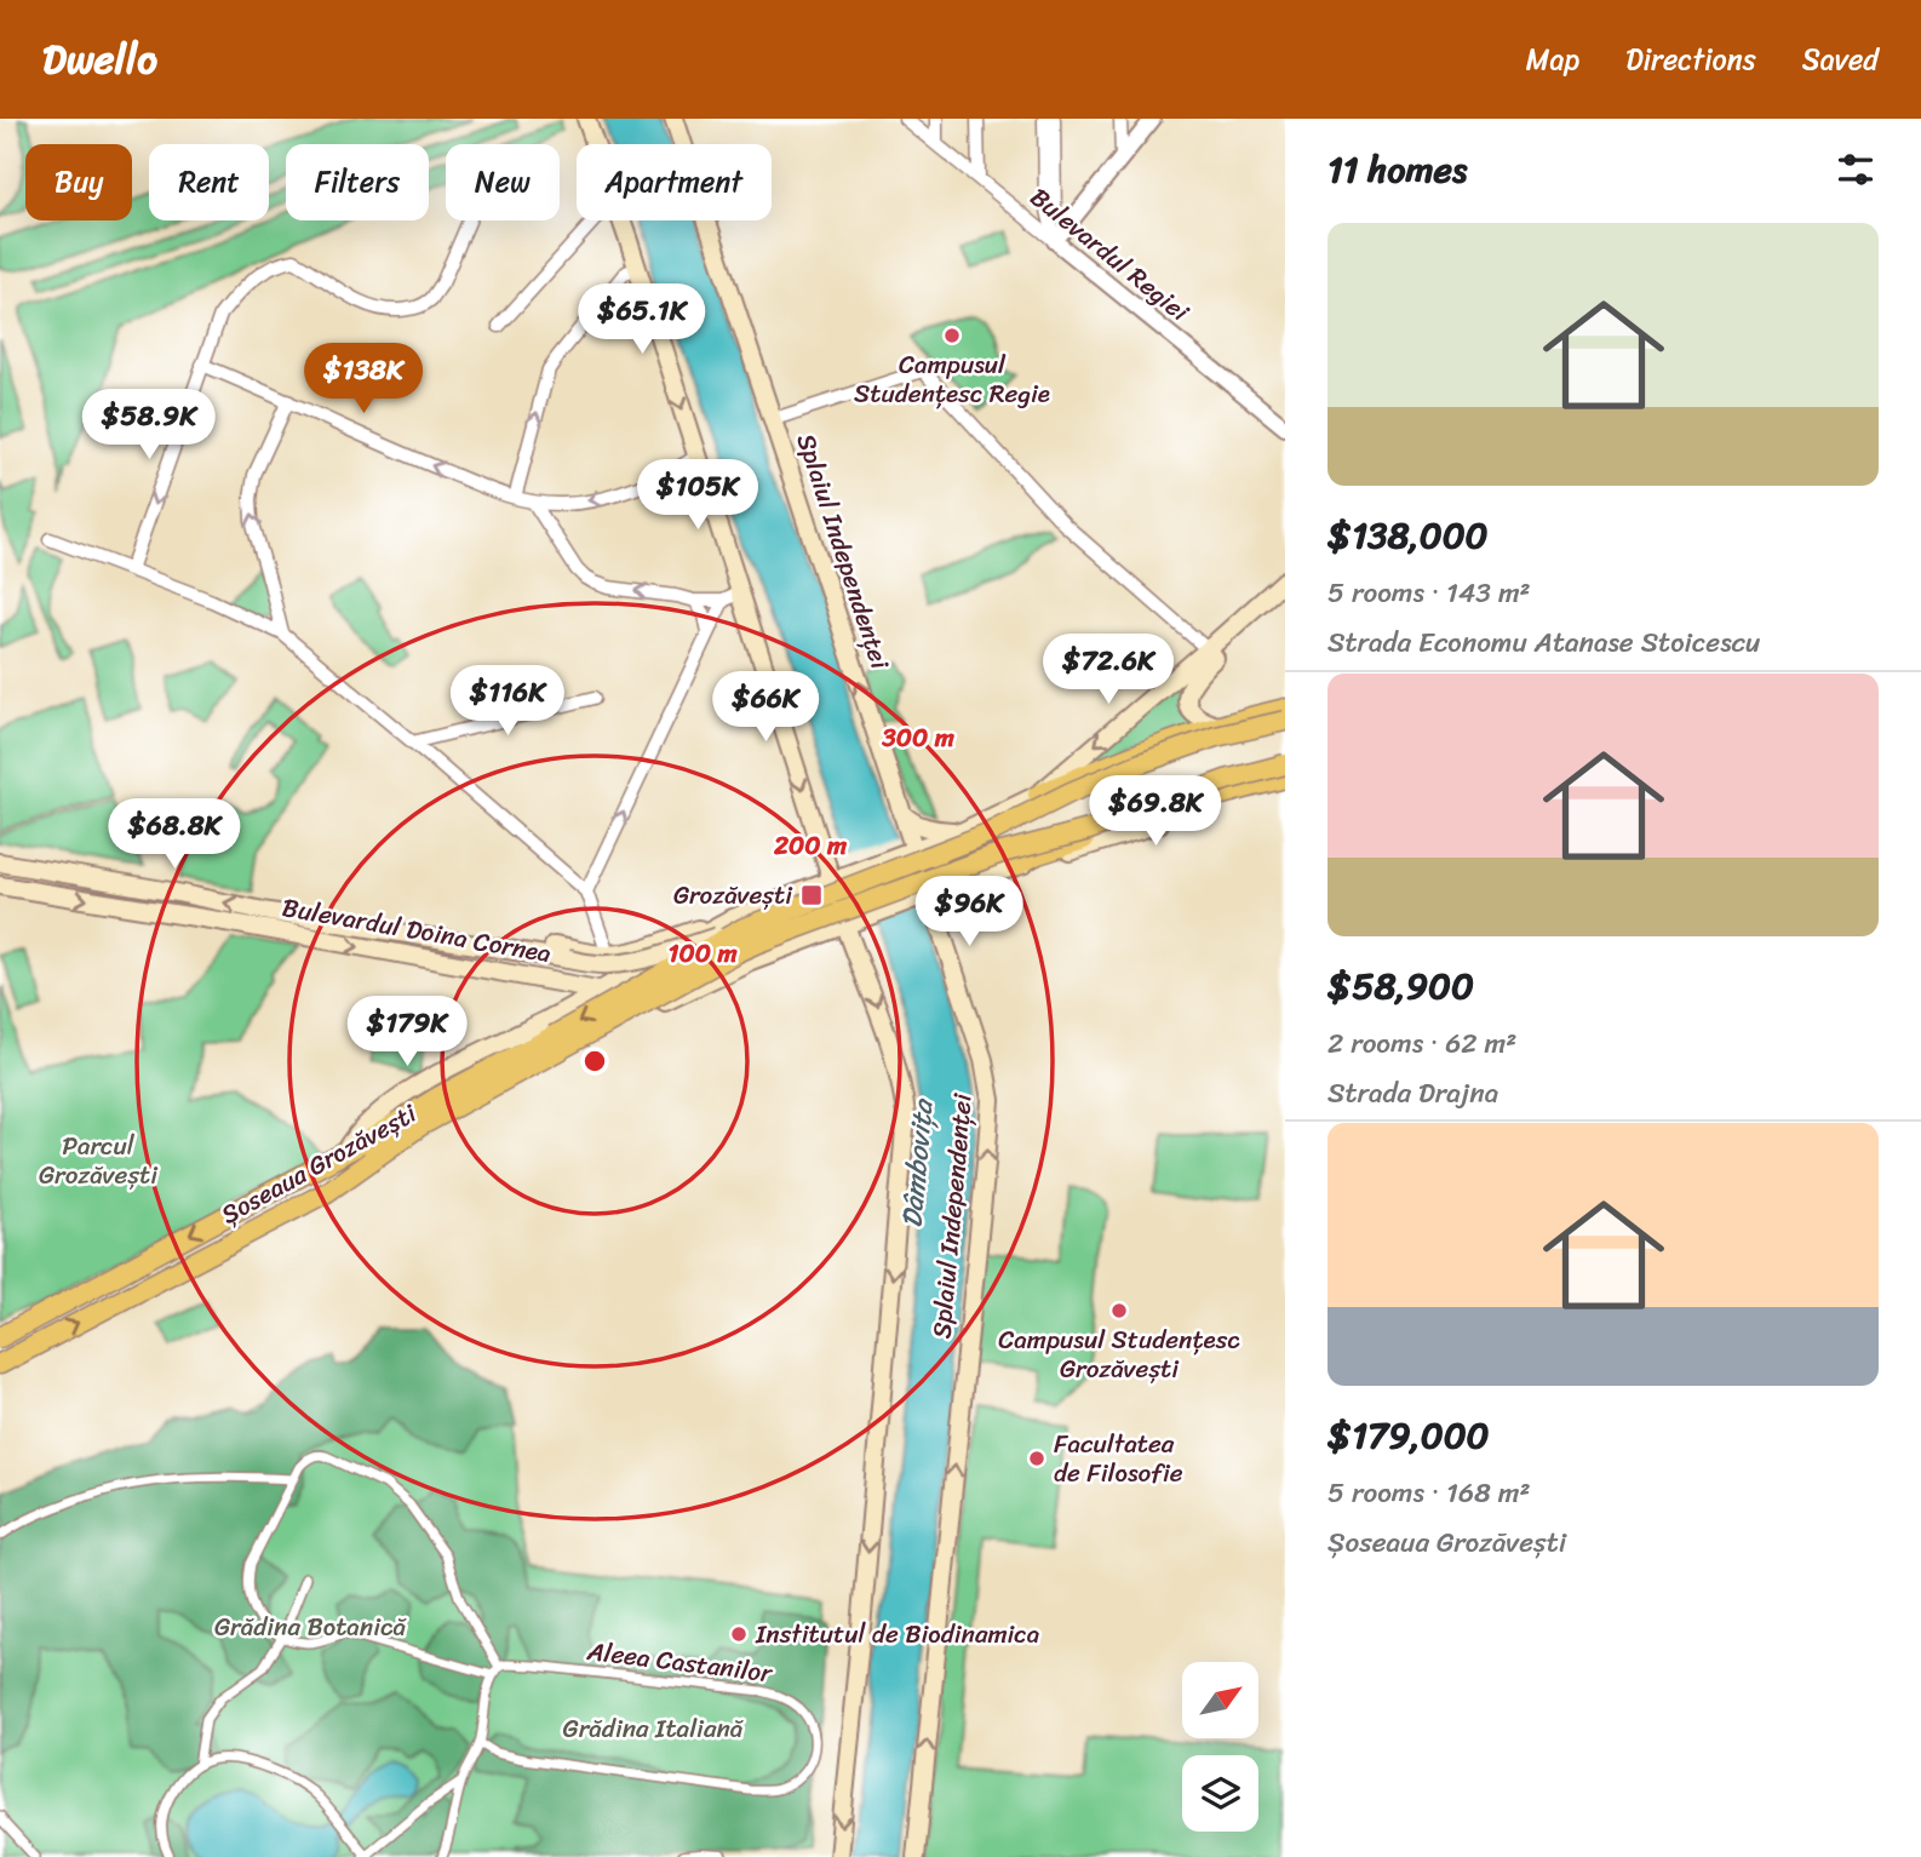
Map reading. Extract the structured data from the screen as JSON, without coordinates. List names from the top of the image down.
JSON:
{
  "streets": {
    "main road": ["Splaiul Independenței", "Bulevardul Doina Cornea", "Șoseaua Grozăvești"],
    "street": ["Bulevardul Regiei", "Aleea Castanilor"]
  },
  "crossings": [
    ["Splaiul Independenței", "Șoseaua Grozăvești"],
    ["Bulevardul Doina Cornea", "Șoseaua Grozăvești"]
  ],
  "water": ["Dâmbovița"],
  "parks": ["Parcul Grozăvești", "Grădina Botanică", "Grădina Italiană"],
  "places": {
    "other": [
      "Campusul Studențesc Regie",
      "Campusul Studențesc Grozăvești",
      "Facultatea de Filosofie",
      "Institutul de Biodinamica"
    ],
    "transit": ["Grozăvești"]
  },
  "north": "top right",
  "page": {
    "header": "Dwello",
    "nav": ["Map", "Directions", "Saved"],
    "heading": "11 homes",
    "chip": [
      "Buy",
      "Rent",
      "Filters",
      "New",
      "Apartment"
    ],
    "list": [
      {
        "name": "$138,000",
        "note": "5 rooms · 143 m² · Strada Economu Atanase Stoicescu"
      },
      {
        "name": "$58,900",
        "note": "2 rooms · 62 m² · Strada Drajna"
      },
      {
        "name": "$179,000",
        "note": "5 rooms · 168 m² · Șoseaua Grozăvești"
      }
    ],
    "price": [
      "$65.1K",
      "$138K",
      "$58.9K",
      "$105K",
      "$72.6K",
      "$116K",
      "$66K",
      "$69.8K",
      "$68.8K",
      "$96K",
      "$179K"
    ]
  },
  "rings": ["300 m", "200 m", "100 m"]
}
